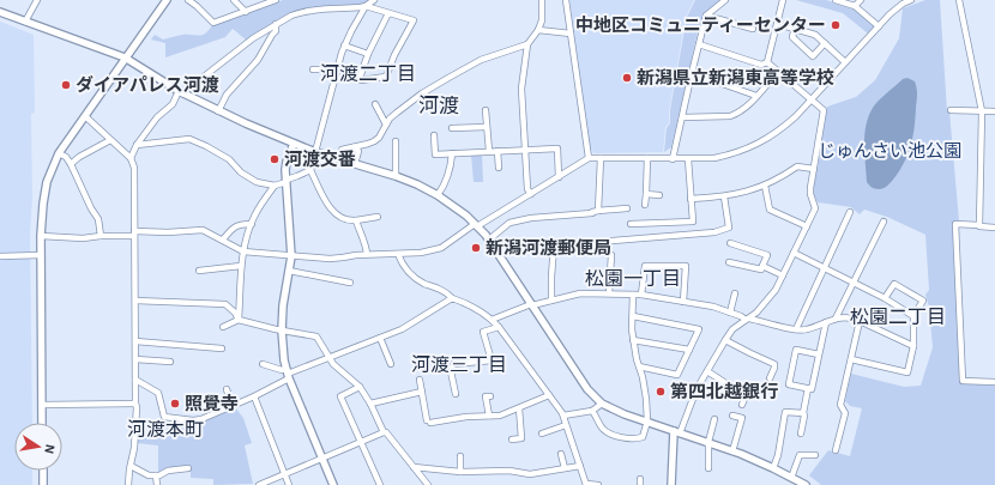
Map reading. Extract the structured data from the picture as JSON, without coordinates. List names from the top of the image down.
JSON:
{
  "districts": [
    "河渡二丁目",
    "河渡",
    "松園一丁目",
    "松園二丁目",
    "河渡三丁目",
    "河渡本町"
  ],
  "parks": ["じゅんさい池公園"],
  "places": [
    "中地区コミュニティーセンター",
    "新潟県立新潟東高等学校",
    "ダイアパレス河渡",
    "河渡交番",
    "新潟河渡郵便局",
    "第四北越銀行",
    "照覺寺"
  ],
  "north": "right"
}
